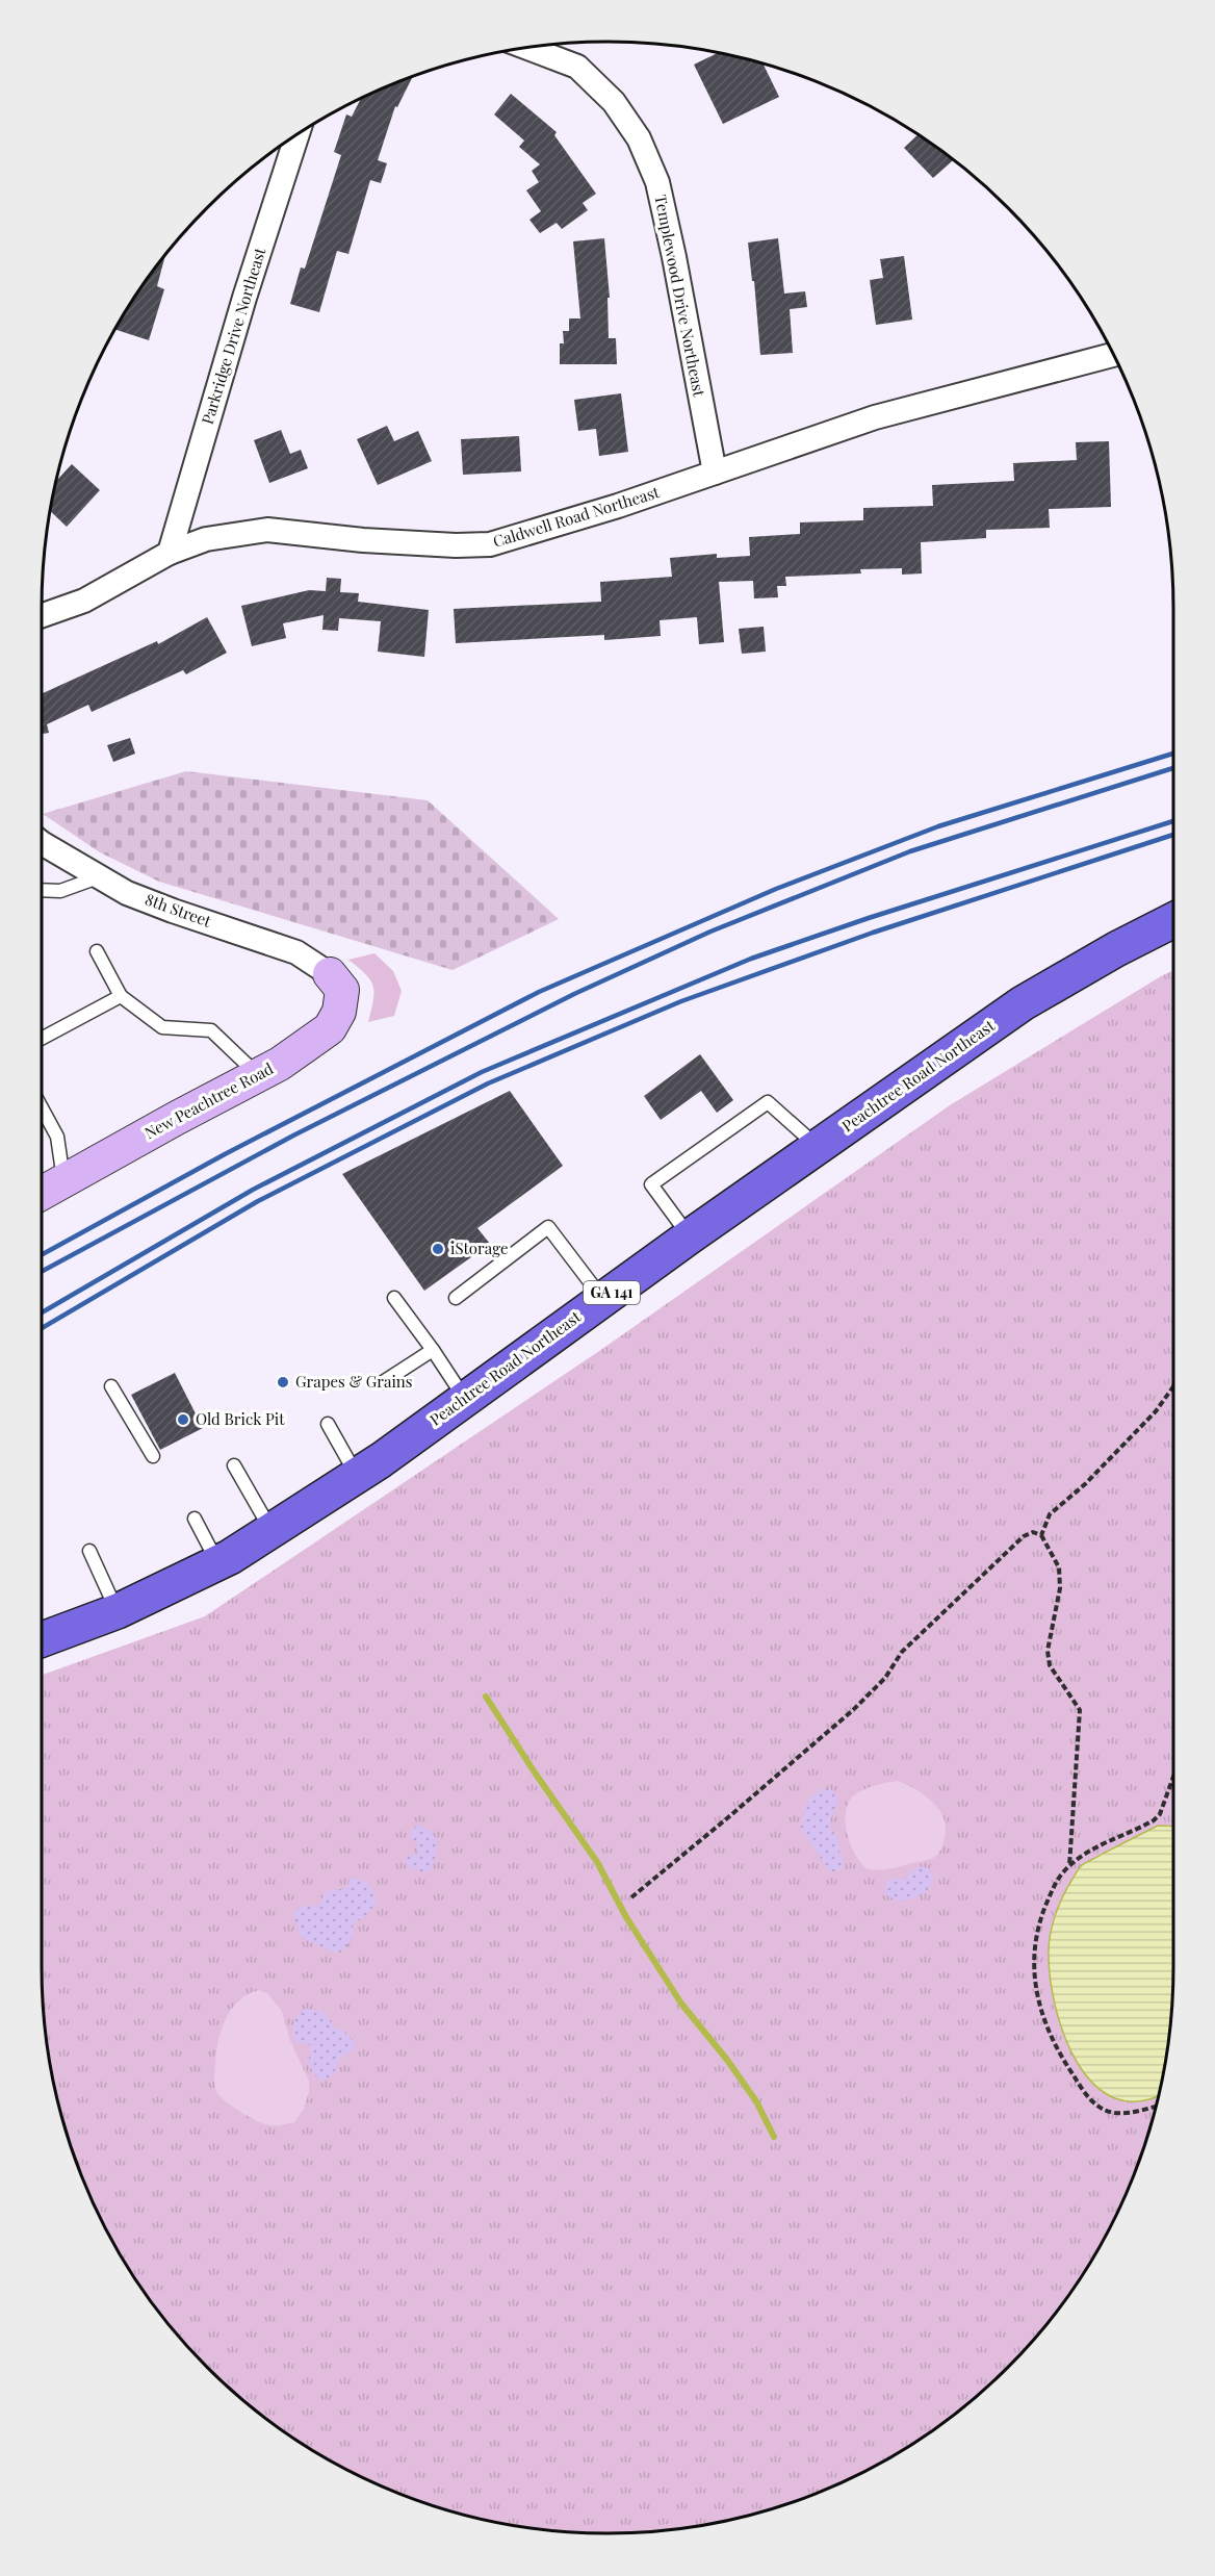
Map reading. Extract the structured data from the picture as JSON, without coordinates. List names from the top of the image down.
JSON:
{
  "streets": {
    "highway": ["Peachtree Road Northeast", "GA 141"],
    "street": [
      "Templewood Drive Northeast",
      "Parkridge Drive Northeast",
      "Caldwell Road Northeast",
      "8th Street",
      "New Peachtree Road"
    ]
  },
  "crossings": [
    ["Templewood Drive Northeast", "Caldwell Road Northeast"],
    ["Parkridge Drive Northeast", "Caldwell Road Northeast"],
    ["8th Street", "New Peachtree Road"]
  ],
  "places": ["iStorage", "Grapes & Grains", "Old Brick Pit"]
}
